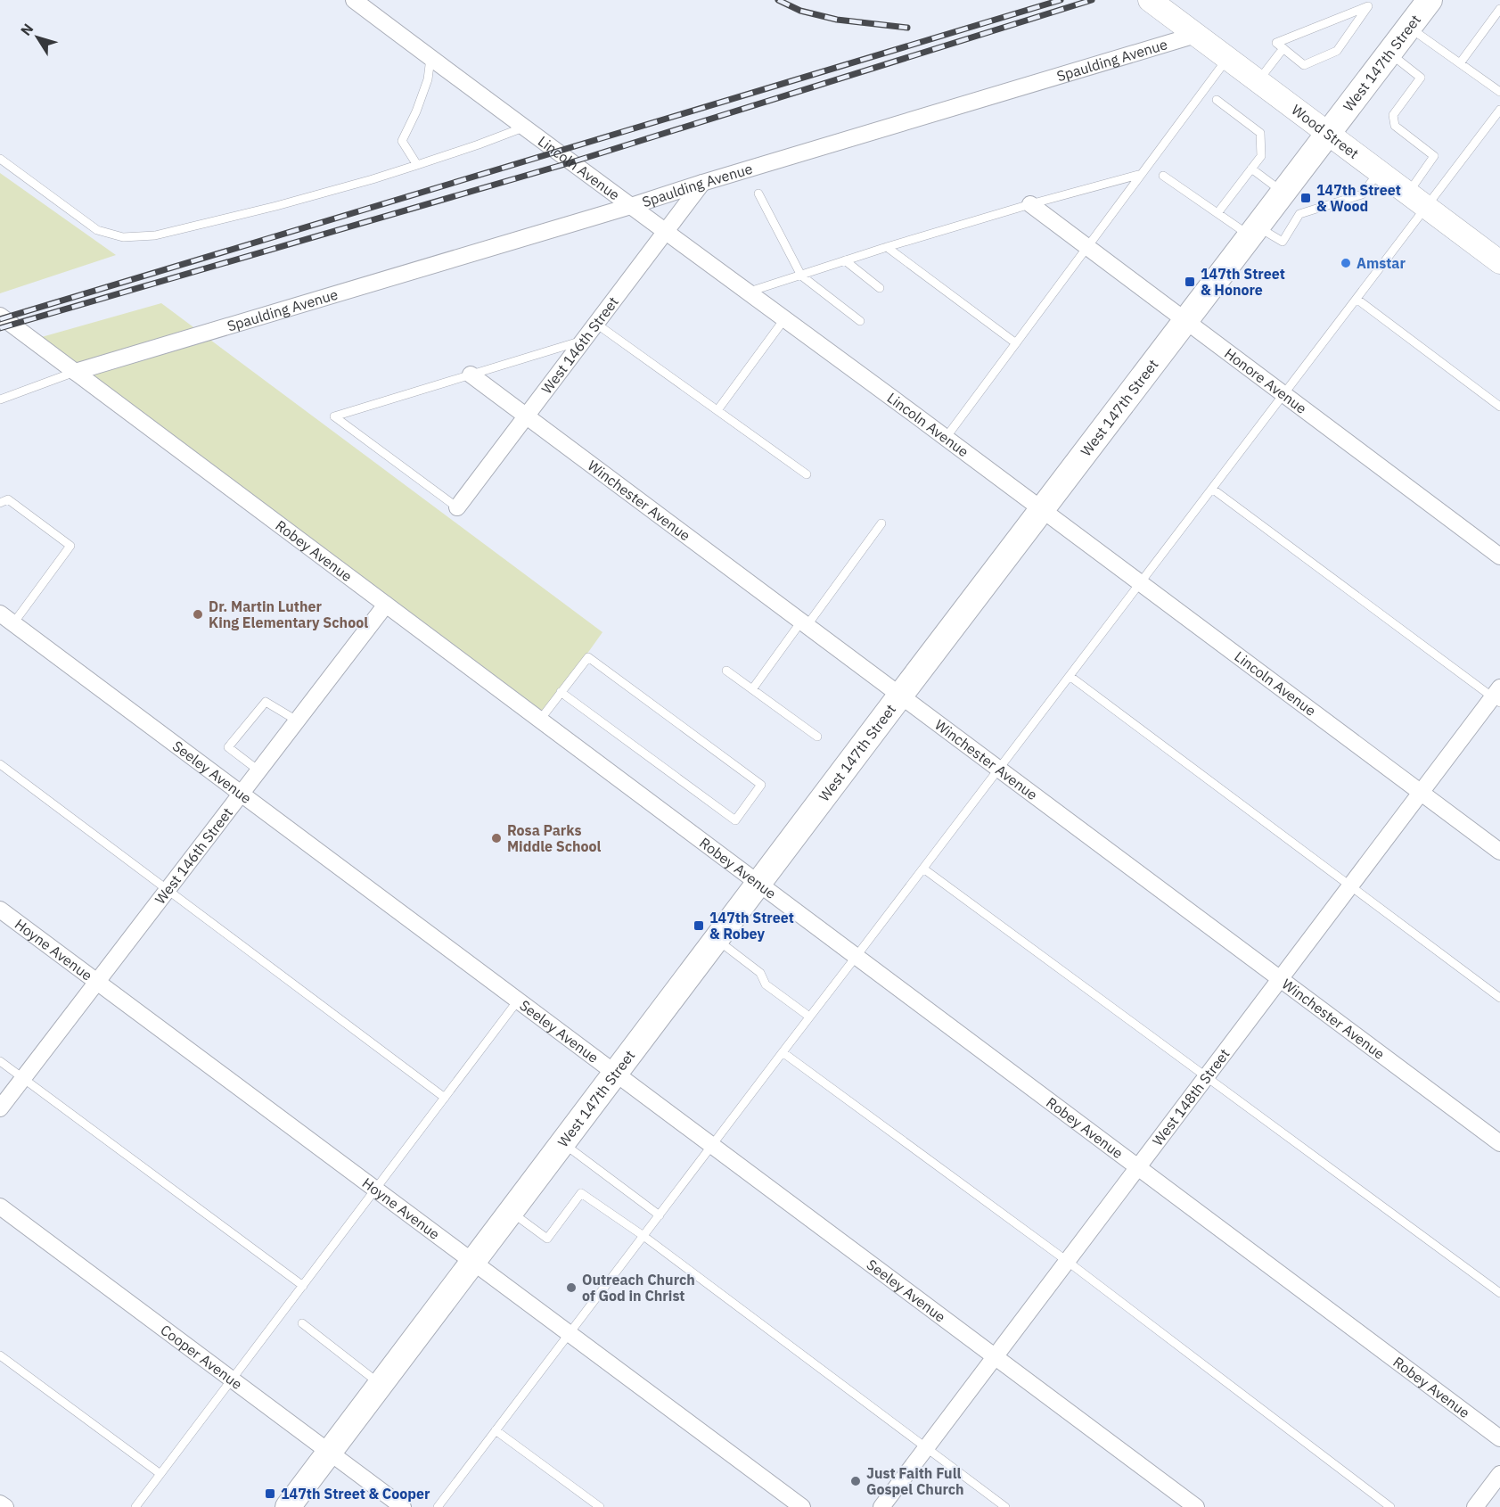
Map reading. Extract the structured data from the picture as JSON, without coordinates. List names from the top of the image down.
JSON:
{
  "streets": {
    "main road": ["West 147th Street", "Wood Street"],
    "street": [
      "Spaulding Avenue",
      "Lincoln Avenue",
      "West 146th Street",
      "Honore Avenue",
      "Winchester Avenue",
      "Robey Avenue",
      "Seeley Avenue",
      "Hoyne Avenue",
      "West 148th Street",
      "Cooper Avenue"
    ]
  },
  "crossings": [
    ["Spaulding Avenue", "Wood Street"],
    ["Spaulding Avenue", "Lincoln Avenue"],
    ["Spaulding Avenue", "West 146th Street"],
    ["Spaulding Avenue", "Robey Avenue"],
    ["West 147th Street", "Wood Street"],
    ["West 147th Street", "Lincoln Avenue"],
    ["West 147th Street", "Honore Avenue"],
    ["West 147th Street", "Winchester Avenue"],
    ["West 147th Street", "Robey Avenue"],
    ["West 147th Street", "Seeley Avenue"],
    ["West 147th Street", "Hoyne Avenue"],
    ["West 147th Street", "Cooper Avenue"],
    ["Lincoln Avenue", "West 146th Street"],
    ["Lincoln Avenue", "West 148th Street"],
    ["West 146th Street", "Winchester Avenue"],
    ["West 146th Street", "Robey Avenue"],
    ["West 146th Street", "Seeley Avenue"],
    ["West 146th Street", "Hoyne Avenue"],
    ["Winchester Avenue", "West 148th Street"],
    ["Robey Avenue", "West 148th Street"],
    ["Seeley Avenue", "West 148th Street"]
  ],
  "places": {
    "transit": [
      "147th Street & Wood",
      "147th Street & Honore",
      "147th Street & Robey",
      "147th Street & Cooper"
    ],
    "other": [
      "Amstar",
      "Dr. Martin Luther King Elementary School",
      "Rosa Parks Middle School",
      "Outreach Church of God in Christ",
      "Just Faith Full Gospel Church"
    ]
  },
  "north": "top left"
}
